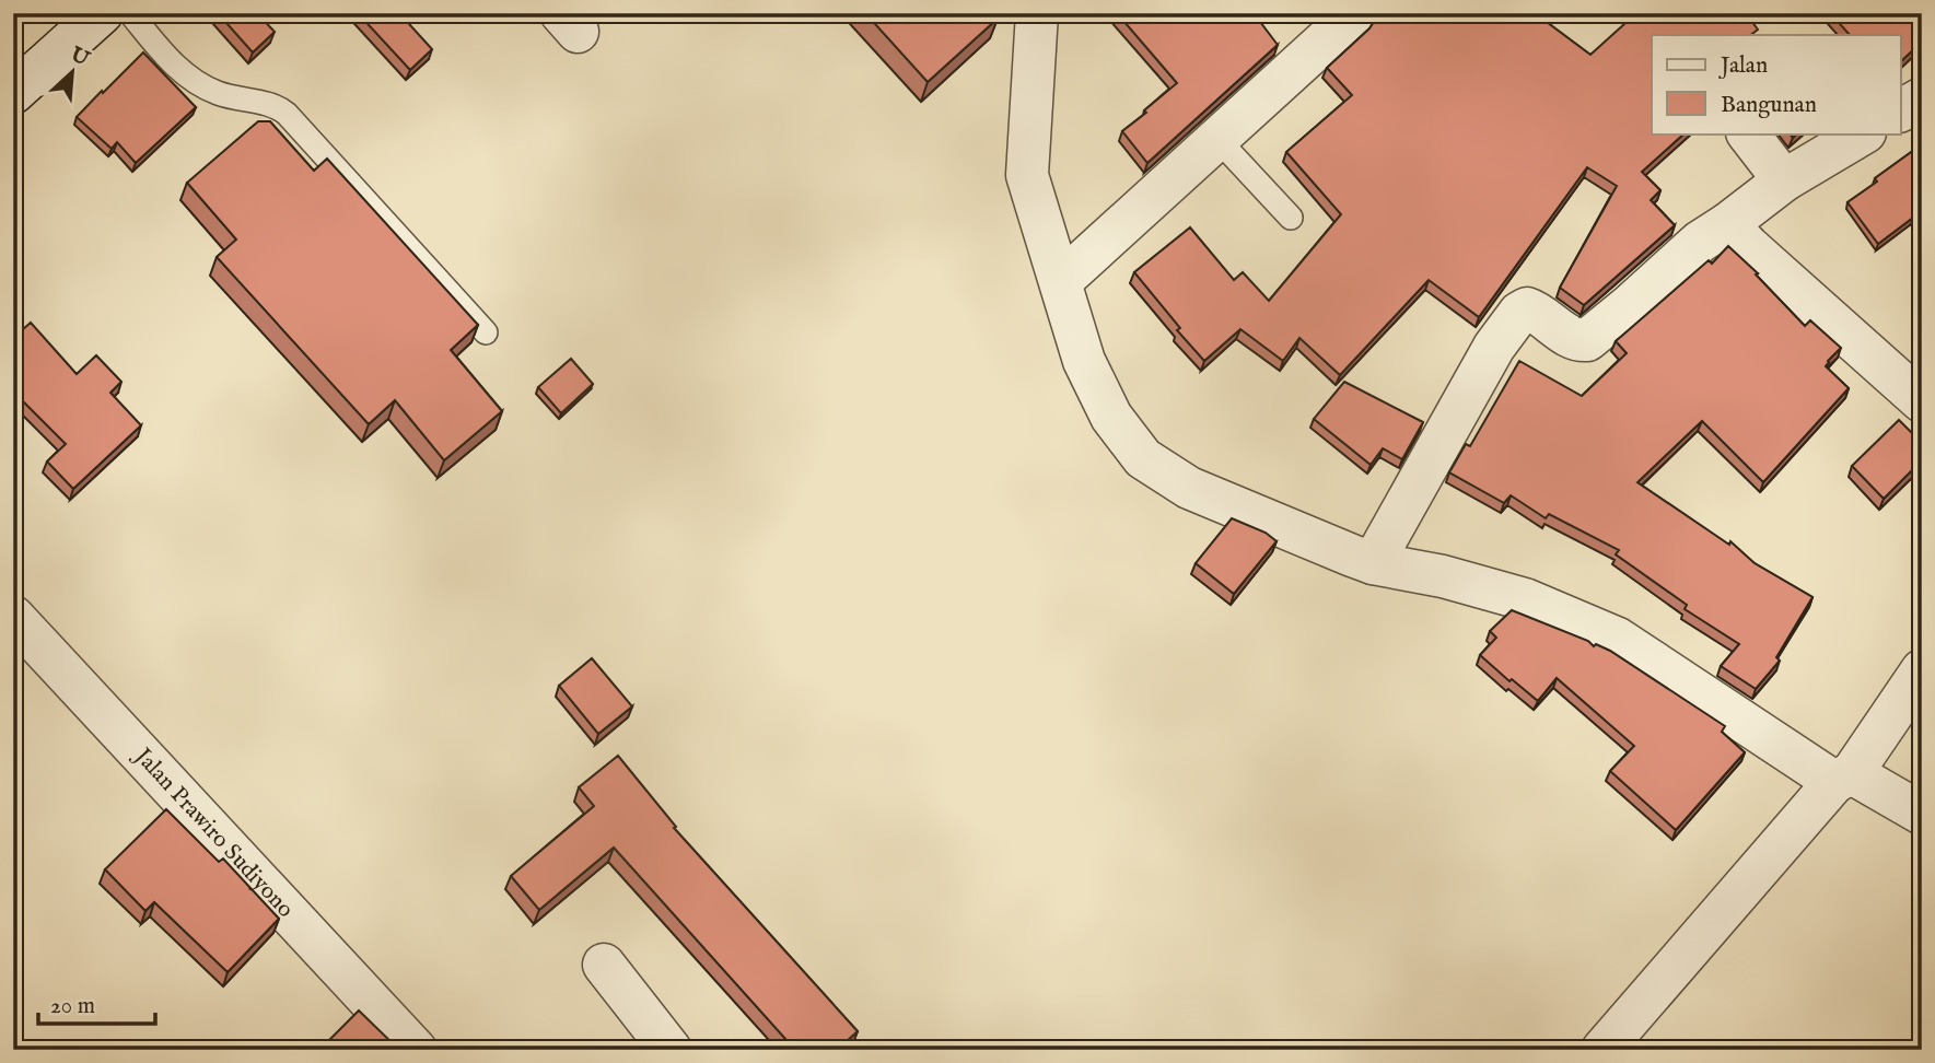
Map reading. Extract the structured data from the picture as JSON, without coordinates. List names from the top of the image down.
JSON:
{
  "streets": {
    "street": ["Jalan Prawiro Sudiyono"]
  },
  "legend": ["Jalan", "Bangunan"],
  "scale_bar": "20 m",
  "north": "top right"
}
